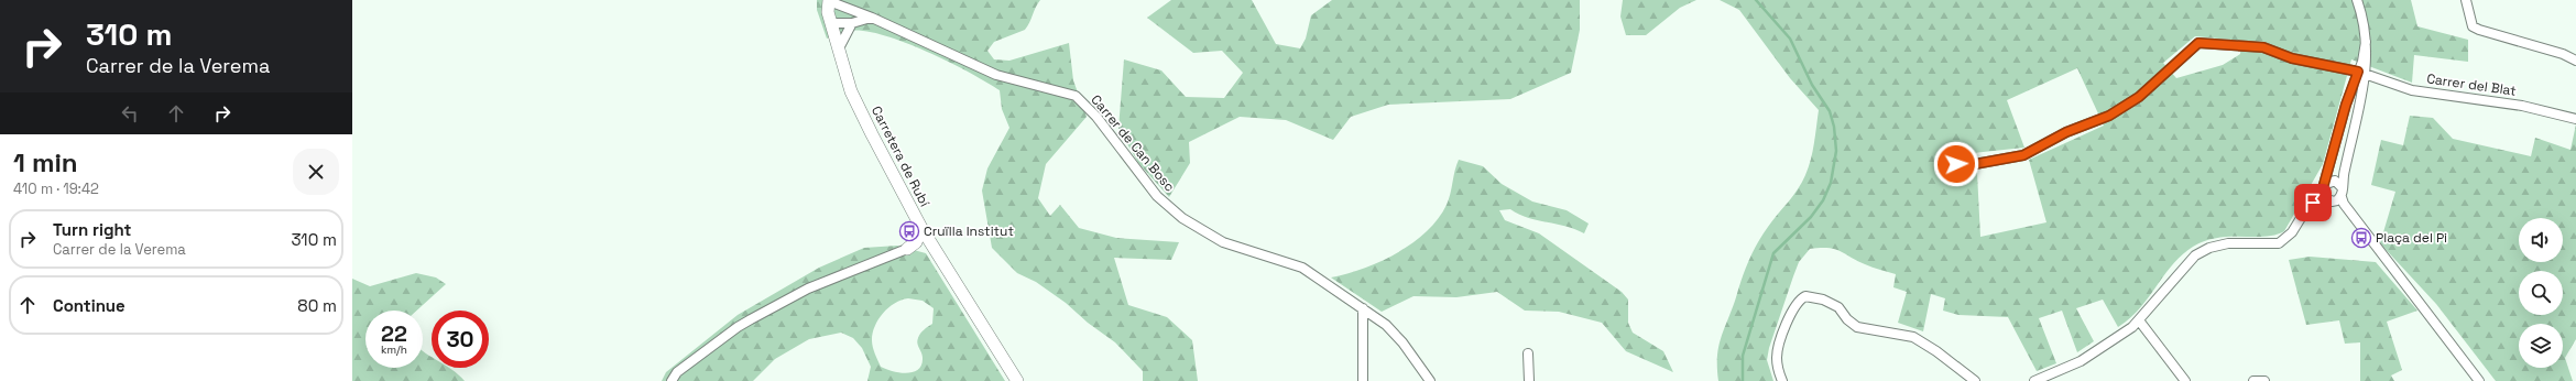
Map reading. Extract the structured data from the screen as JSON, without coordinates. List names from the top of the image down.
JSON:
{
  "streets": {
    "street": ["Carrer del Blat", "Carrer de Can Bosc", "Carretera de Rubí"]
  },
  "crossings": [
    ["Carrer de Can Bosc", "Carretera de Rubí"]
  ],
  "places": {
    "bus stop": ["Cruïlla Institut", "Plaça del Pi"]
  },
  "page": {
    "turn": ["310 m", "Carrer de la Verema"],
    "heading": ["1 min", "410 m · 19:42"],
    "list": [
      {
        "name": "Turn right",
        "note": "Carrer de la Verema",
        "value": "310 m"
      },
      {
        "name": "Continue",
        "value": "80 m"
      }
    ],
    "speed": "22 km/h",
    "limit": "30"
  }
}
